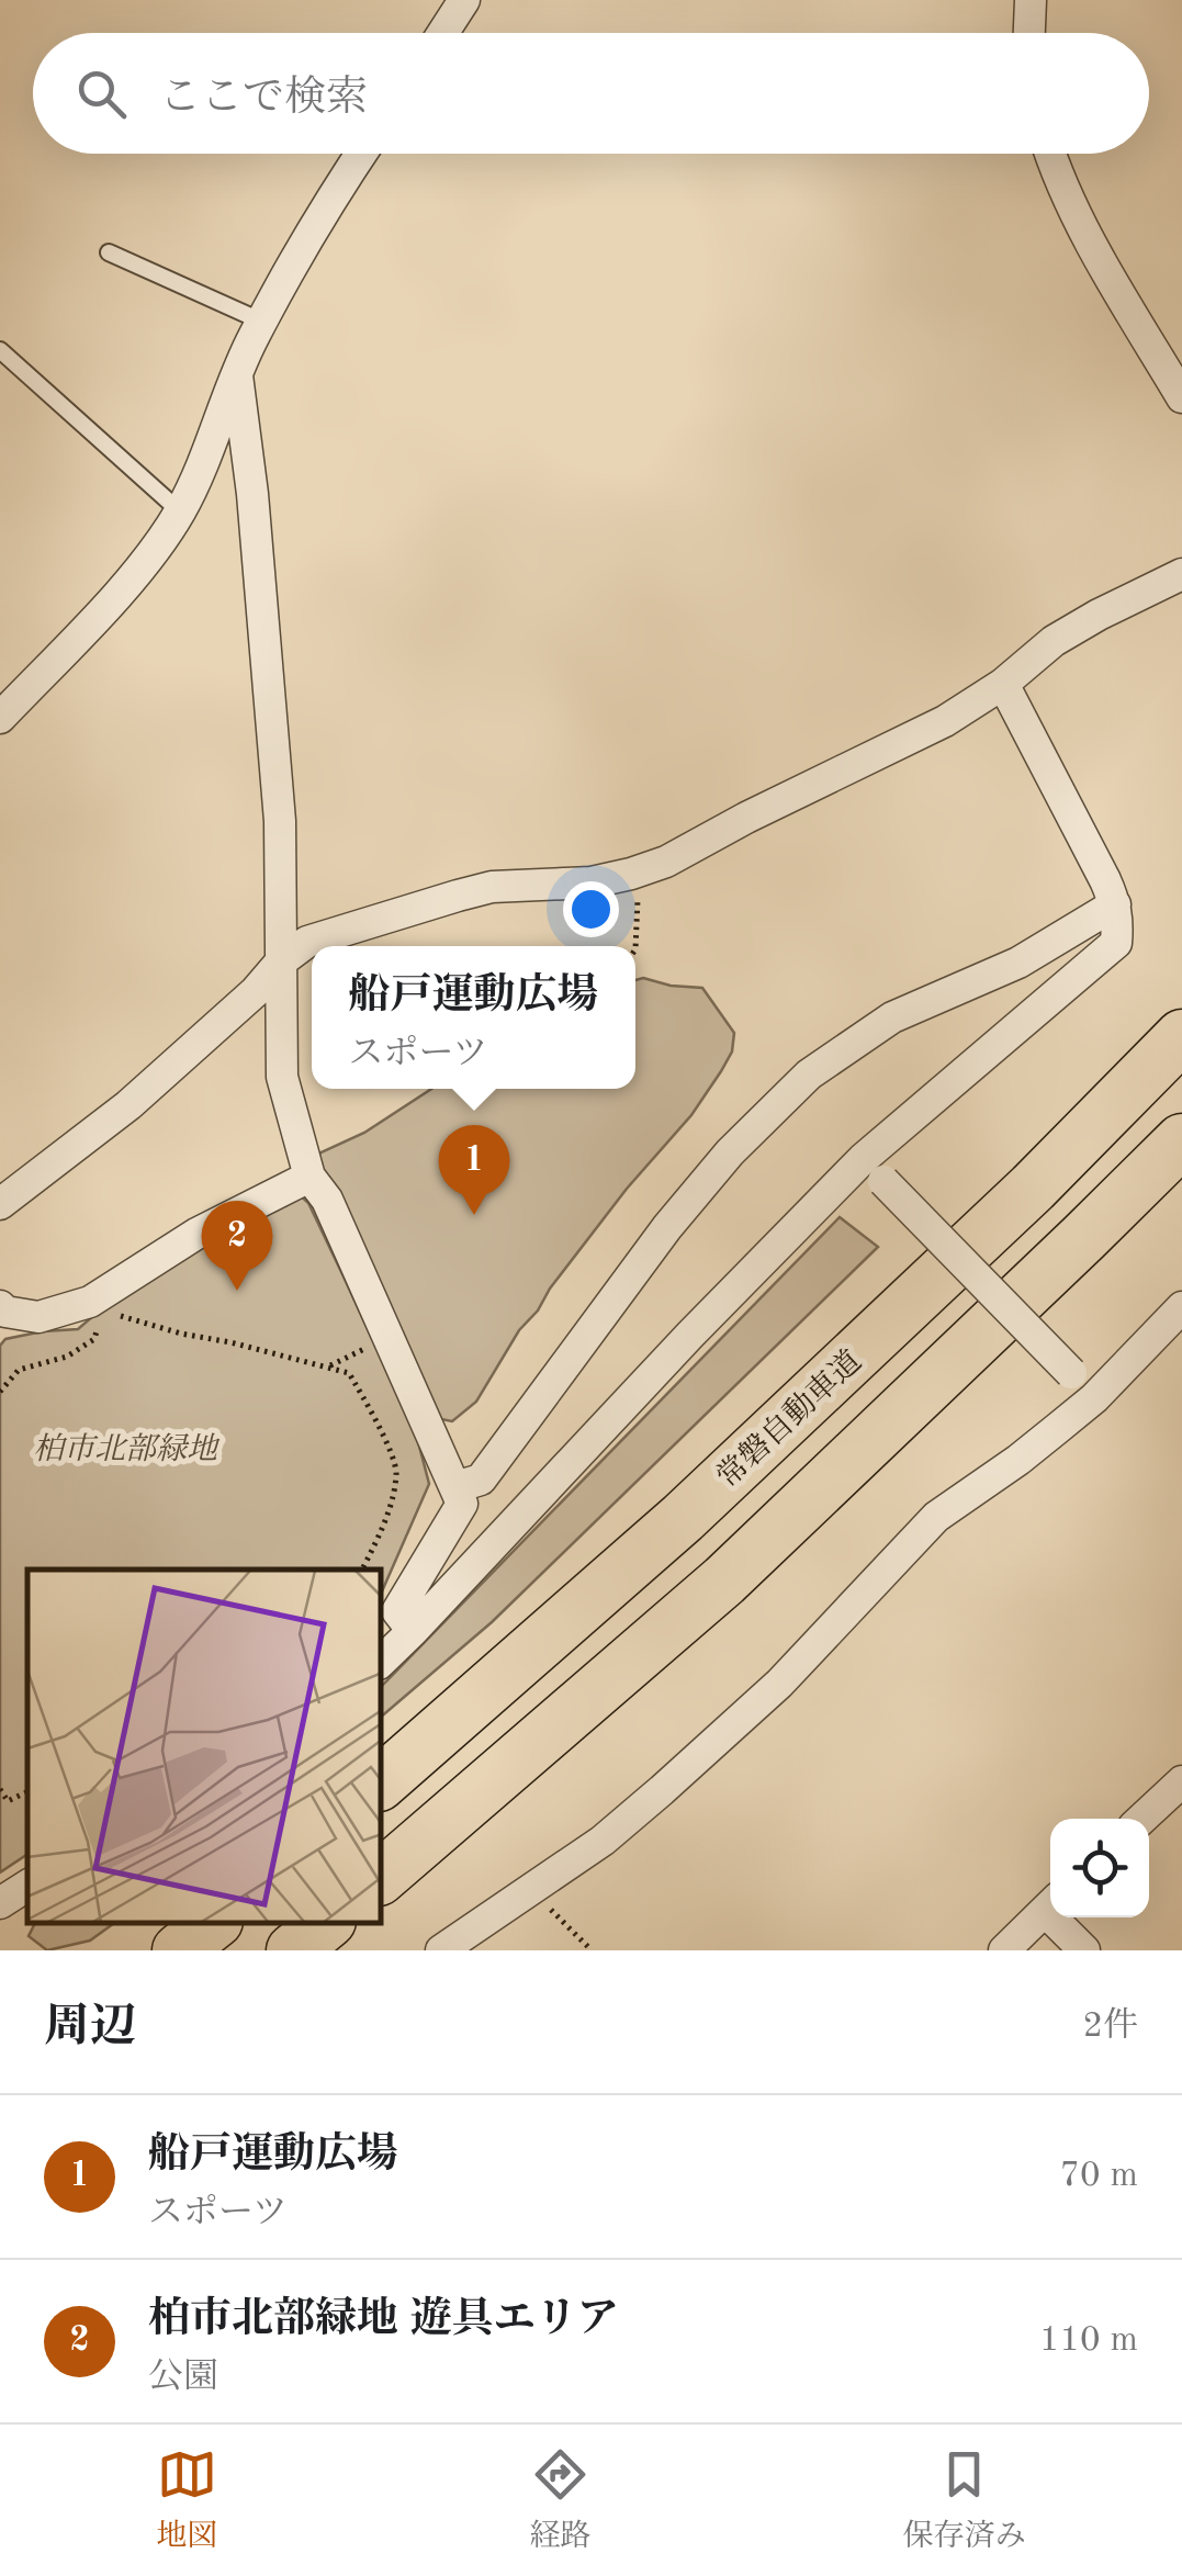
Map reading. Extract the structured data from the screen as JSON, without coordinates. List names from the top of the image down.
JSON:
{
  "streets": {
    "highway": ["常磐自動車道"]
  },
  "parks": ["柏市北部緑地"],
  "page": {
    "search": "ここで検索",
    "popup": ["船戸運動広場", "スポーツ"],
    "pins": ["1", "2"],
    "heading": ["周辺", "2件"],
    "list": [
      {
        "mark": "1",
        "name": "船戸運動広場",
        "note": "スポーツ",
        "value": "70 m"
      },
      {
        "mark": "2",
        "name": "柏市北部緑地 遊具エリア",
        "note": "公園",
        "value": "110 m"
      }
    ],
    "nav": ["地図", "経路", "保存済み"]
  }
}
